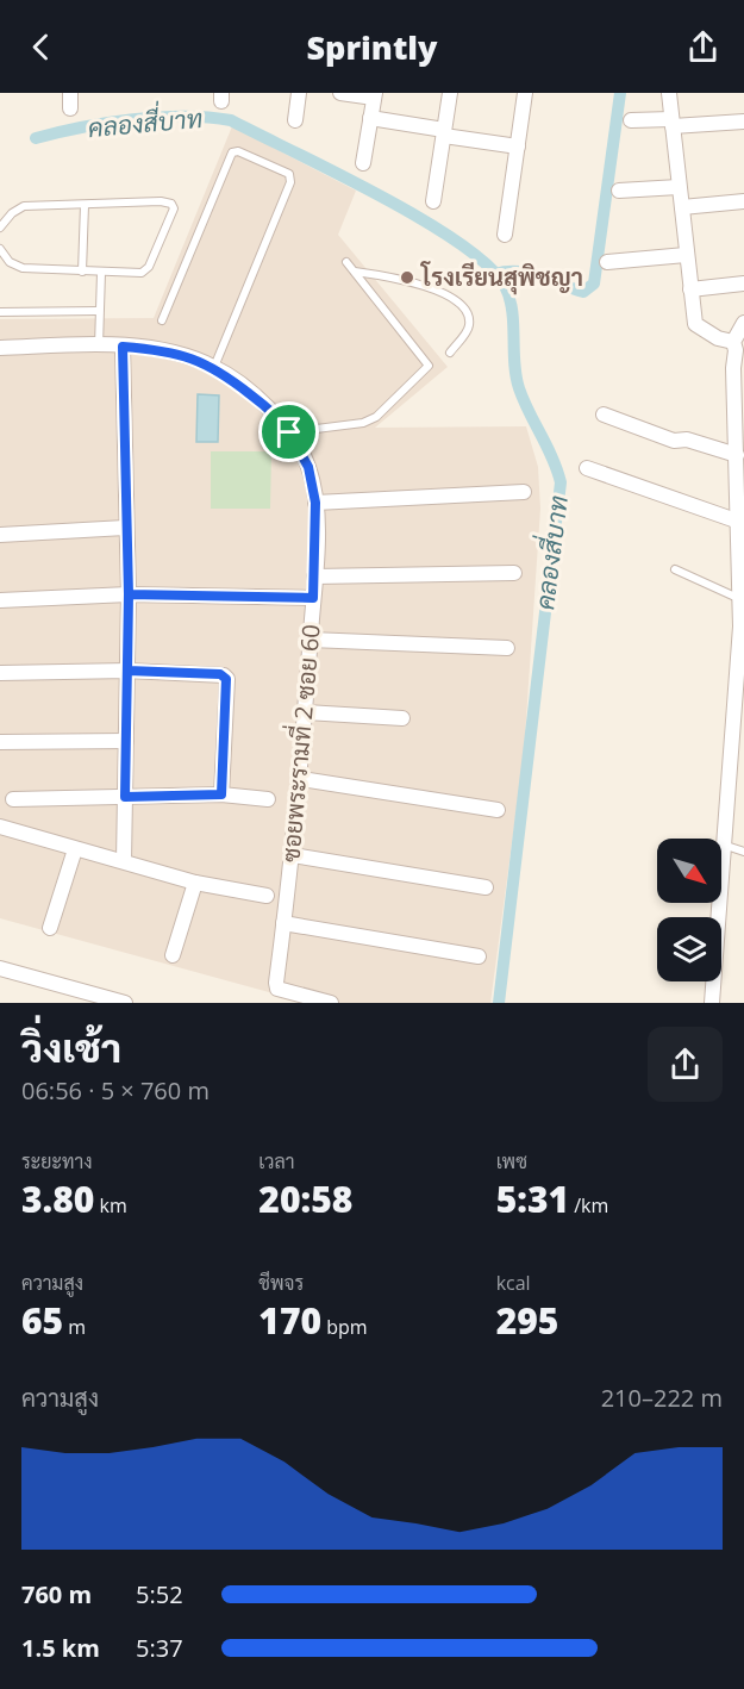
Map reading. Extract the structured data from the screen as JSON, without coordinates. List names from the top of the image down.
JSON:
{
  "streets": {
    "street": ["ซอยพระรามที่ 2 ซอย 60"]
  },
  "water": ["คลองสี่บาท"],
  "places": ["โรงเรียนสุพิชญา"],
  "north": "bottom right",
  "page": {
    "header": "Sprintly",
    "heading": ["วิ่งเช้า", "06:56 · 5 × 760 m"],
    "stats": [
      ["ระยะทาง", "3.80 km"],
      ["เวลา", "20:58"],
      ["เพซ", "5:31 /km"],
      ["ความสูง", "65 m"],
      ["ชีพจร", "170 bpm"],
      ["kcal", "295"]
    ],
    "chart": ["ความสูง", "210–222 m"],
    "list": [
      {
        "name": "760 m",
        "note": "5:52"
      },
      {
        "name": "1.5 km",
        "note": "5:37"
      }
    ]
  }
}
